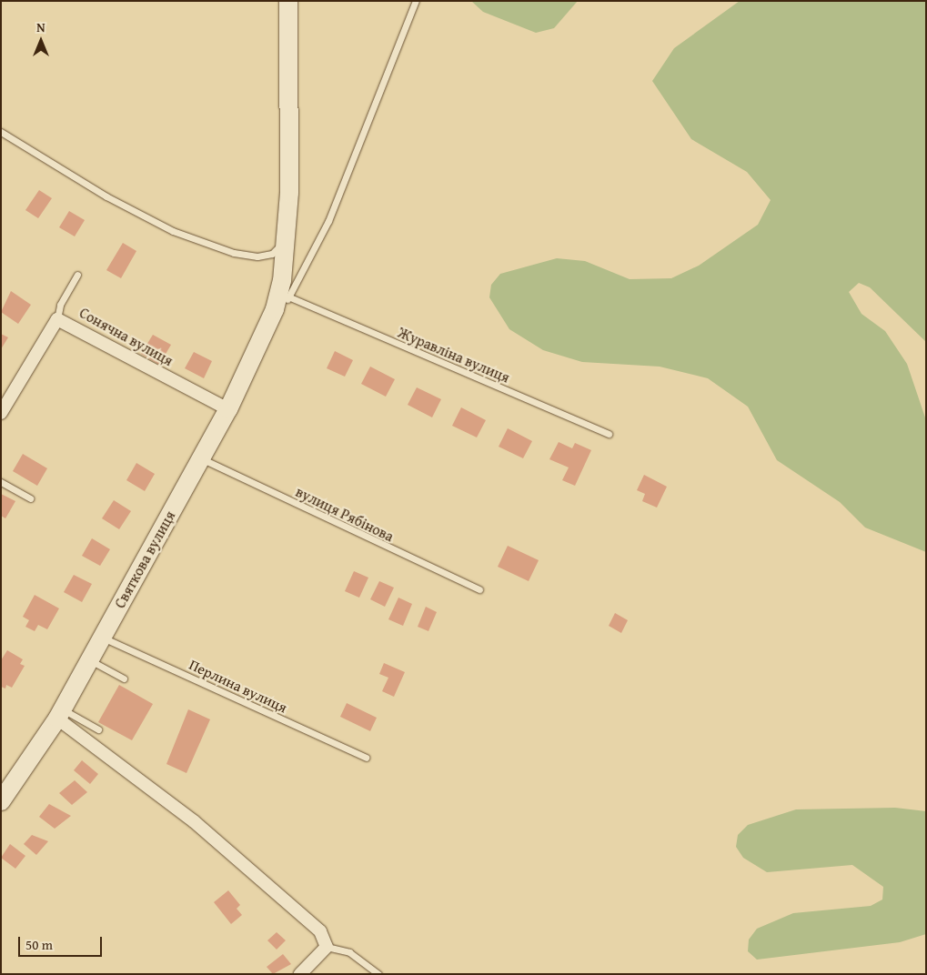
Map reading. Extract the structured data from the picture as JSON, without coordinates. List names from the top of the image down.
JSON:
{
  "streets": {
    "main road": ["Святкова вулиця"],
    "street": ["Сонячна вулиця"],
    "lane": ["Журавліна вулиця", "вулиця Рябінова", "Перлина вулиця"]
  },
  "crossings": [
    ["Сонячна вулиця", "Святкова вулиця"],
    ["вулиця Рябінова", "Святкова вулиця"],
    ["Святкова вулиця", "Перлина вулиця"]
  ],
  "scale_bar": "50 m",
  "north": "top"
}
